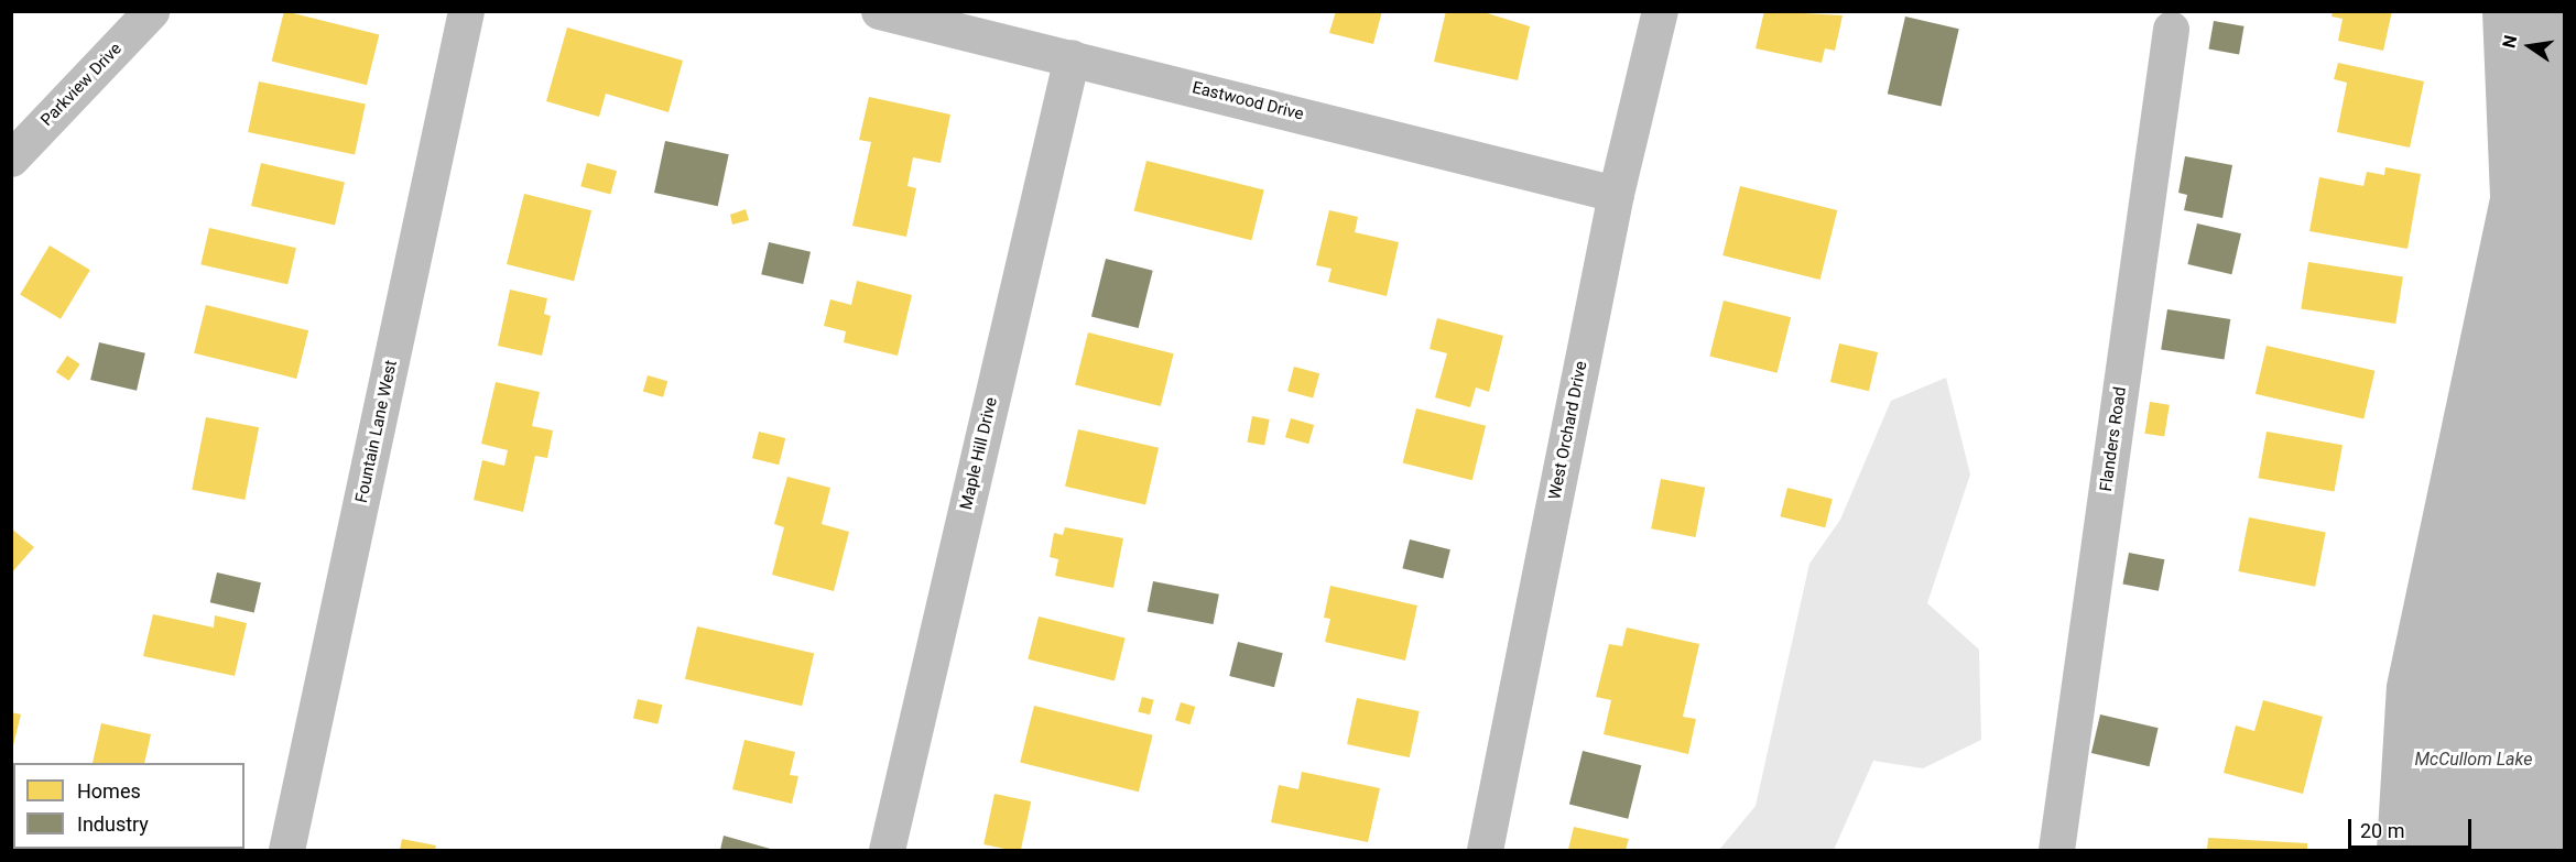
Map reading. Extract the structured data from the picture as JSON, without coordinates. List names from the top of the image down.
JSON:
{
  "streets": {
    "street": [
      "Parkview Drive",
      "Eastwood Drive",
      "West Orchard Drive",
      "Fountain Lane West",
      "Flanders Road",
      "Maple Hill Drive"
    ]
  },
  "crossings": [
    ["Eastwood Drive", "West Orchard Drive"],
    ["Eastwood Drive", "Maple Hill Drive"]
  ],
  "water": ["McCullom Lake"],
  "legend": ["Homes", "Industry"],
  "scale_bar": "20 m",
  "north": "left"
}
